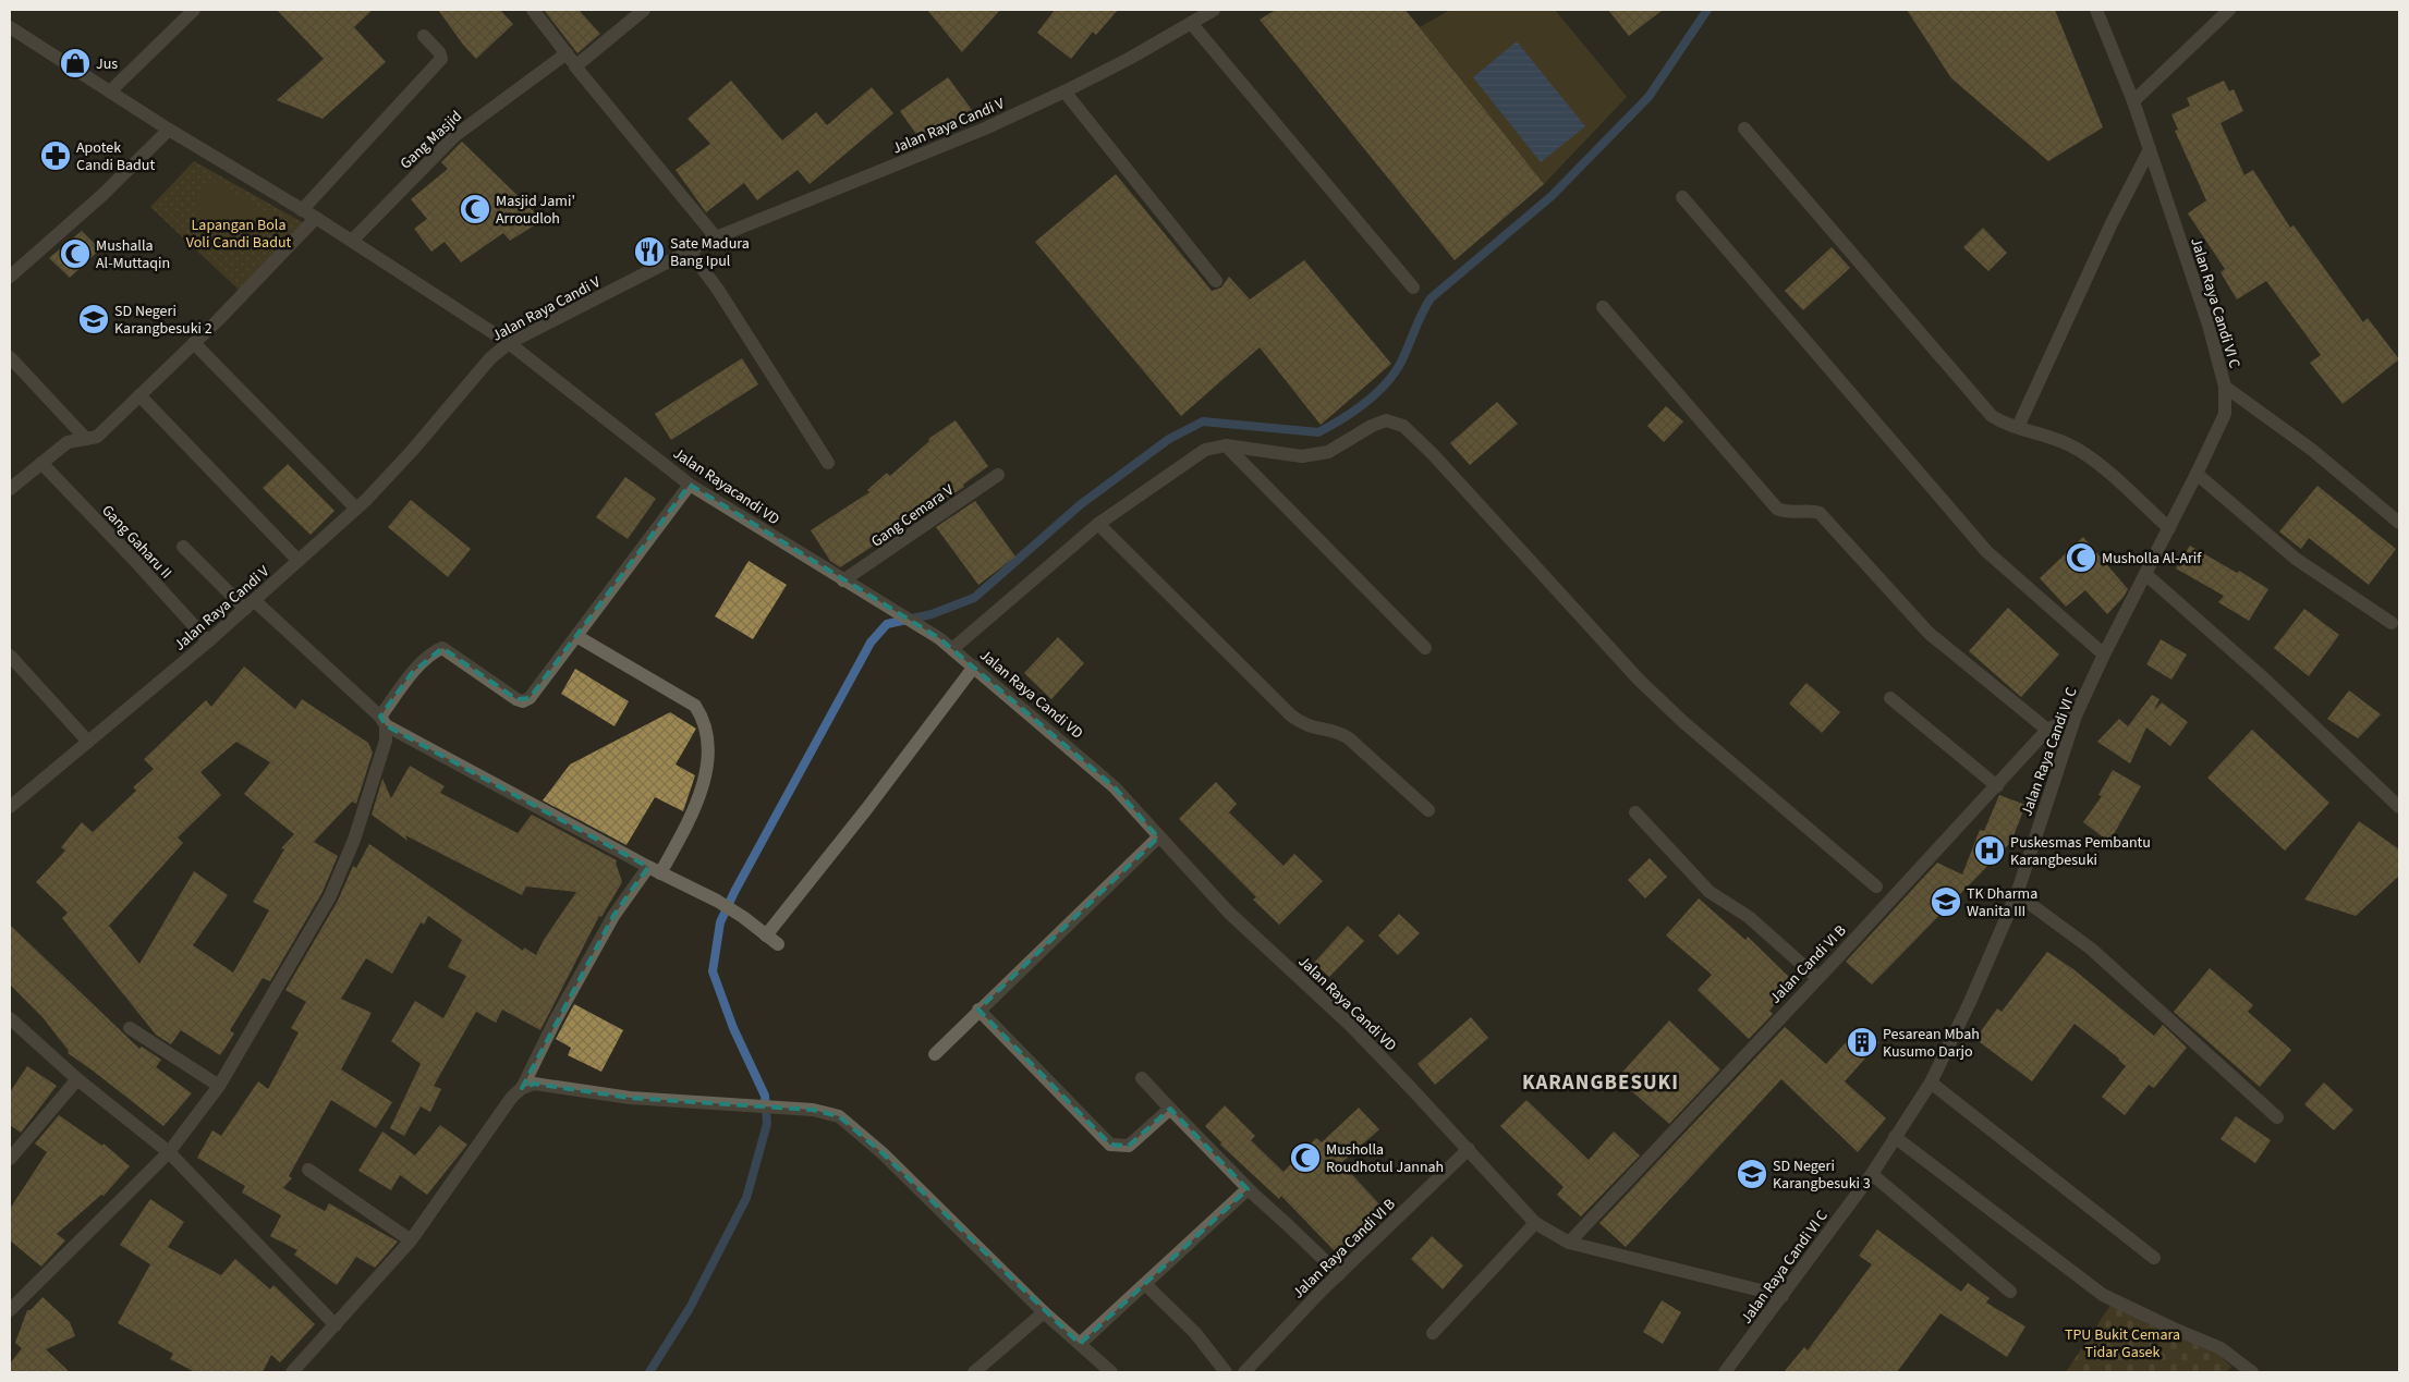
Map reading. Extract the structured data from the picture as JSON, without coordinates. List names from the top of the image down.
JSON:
{
  "streets": {
    "street": [
      "Jalan Raya Candi V",
      "Gang Masjid",
      "Jalan Raya Candi VI C",
      "Jalan Rayacandi VD",
      "Gang Cemara V",
      "Gang Gaharu II",
      "Jalan Raya Candi VD",
      "Jalan Candi VI B",
      "Jalan Raya Candi VI B"
    ]
  },
  "crossings": [
    ["Jalan Raya Candi V", "Jalan Rayacandi VD"],
    ["Jalan Raya Candi V", "Gang Gaharu II"],
    ["Gang Masjid", "Jalan Rayacandi VD"],
    ["Jalan Raya Candi VI C", "Jalan Raya Candi VD"],
    ["Jalan Raya Candi VI C", "Jalan Candi VI B"],
    ["Jalan Rayacandi VD", "Gang Cemara V"],
    ["Jalan Rayacandi VD", "Jalan Raya Candi VD"],
    ["Jalan Raya Candi VD", "Jalan Candi VI B"],
    ["Jalan Raya Candi VD", "Jalan Raya Candi VI B"]
  ],
  "districts": ["KARANGBESUKI"],
  "parks": ["Lapangan Bola Voli Candi Badut", "TPU Bukit Cemara Tidar Gasek"],
  "places": {
    "shop": ["Jus"],
    "pharmacy": ["Apotek Candi Badut"],
    "mosque": [
      "Masjid Jami' Arroudloh",
      "Mushalla Al-Muttaqin",
      "Musholla Al-Arif",
      "Musholla Roudhotul Jannah"
    ],
    "restaurant": ["Sate Madura Bang Ipul"],
    "school or university": ["SD Negeri Karangbesuki 2", "TK Dharma Wanita III", "SD Negeri Karangbesuki 3"],
    "hospital": ["Puskesmas Pembantu Karangbesuki"],
    "building": ["Pesarean Mbah Kusumo Darjo"]
  }
}
